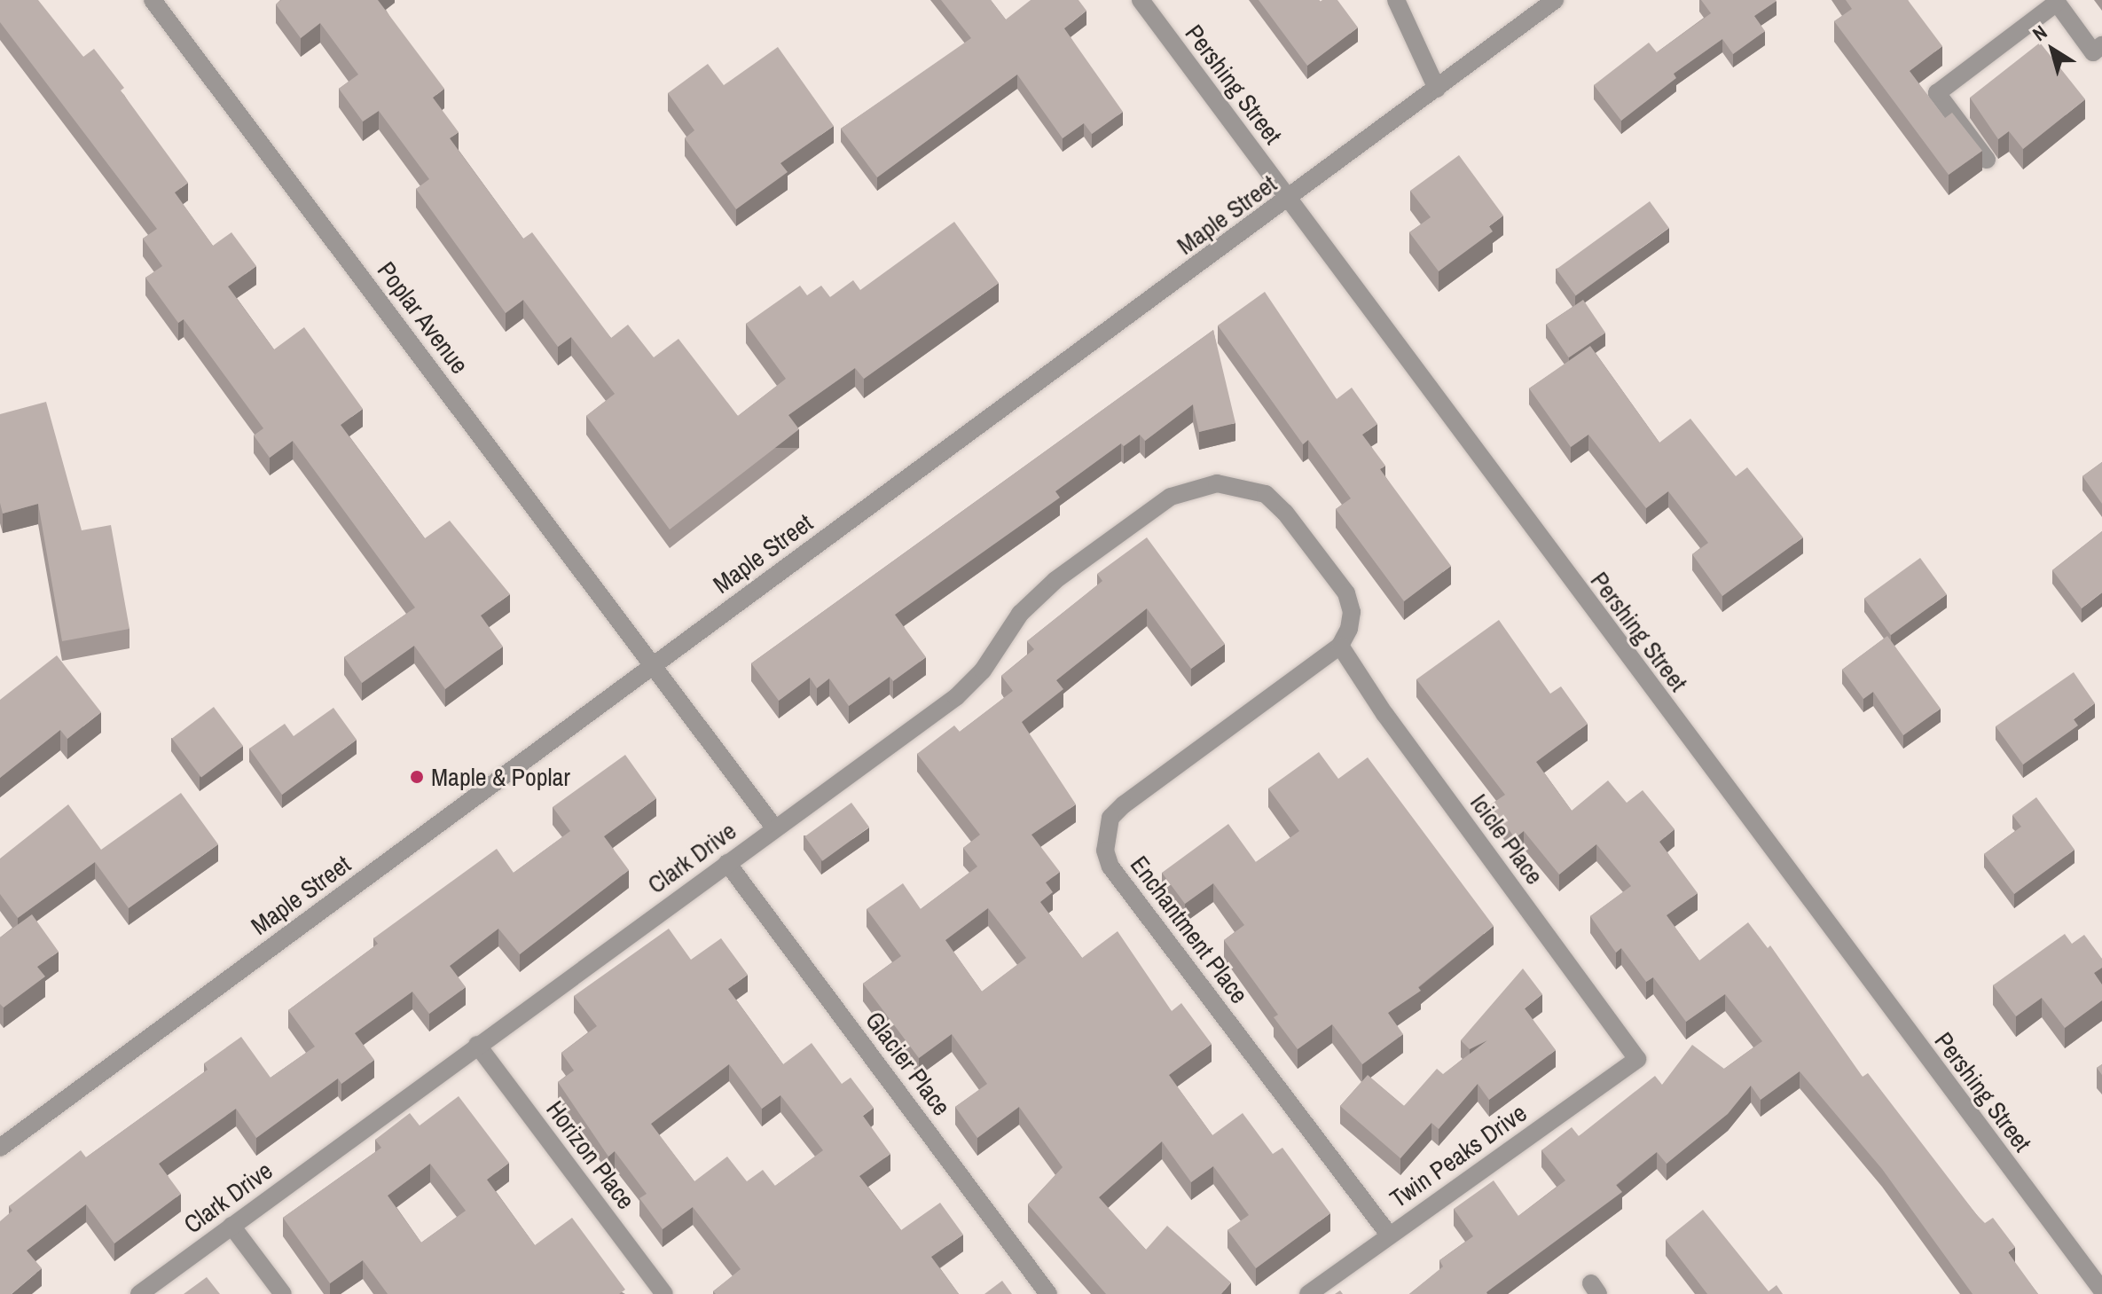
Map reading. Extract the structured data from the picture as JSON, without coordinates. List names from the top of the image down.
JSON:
{
  "streets": {
    "street": [
      "Pershing Street",
      "Maple Street",
      "Poplar Avenue",
      "Icicle Place",
      "Clark Drive",
      "Enchantment Place",
      "Glacier Place",
      "Horizon Place",
      "Twin Peaks Drive"
    ]
  },
  "crossings": [
    ["Pershing Street", "Maple Street"],
    ["Maple Street", "Poplar Avenue"],
    ["Icicle Place", "Clark Drive"],
    ["Icicle Place", "Enchantment Place"],
    ["Icicle Place", "Twin Peaks Drive"],
    ["Clark Drive", "Enchantment Place"],
    ["Clark Drive", "Glacier Place"],
    ["Clark Drive", "Horizon Place"],
    ["Enchantment Place", "Twin Peaks Drive"]
  ],
  "places": ["Maple & Poplar"],
  "north": "top left"
}
